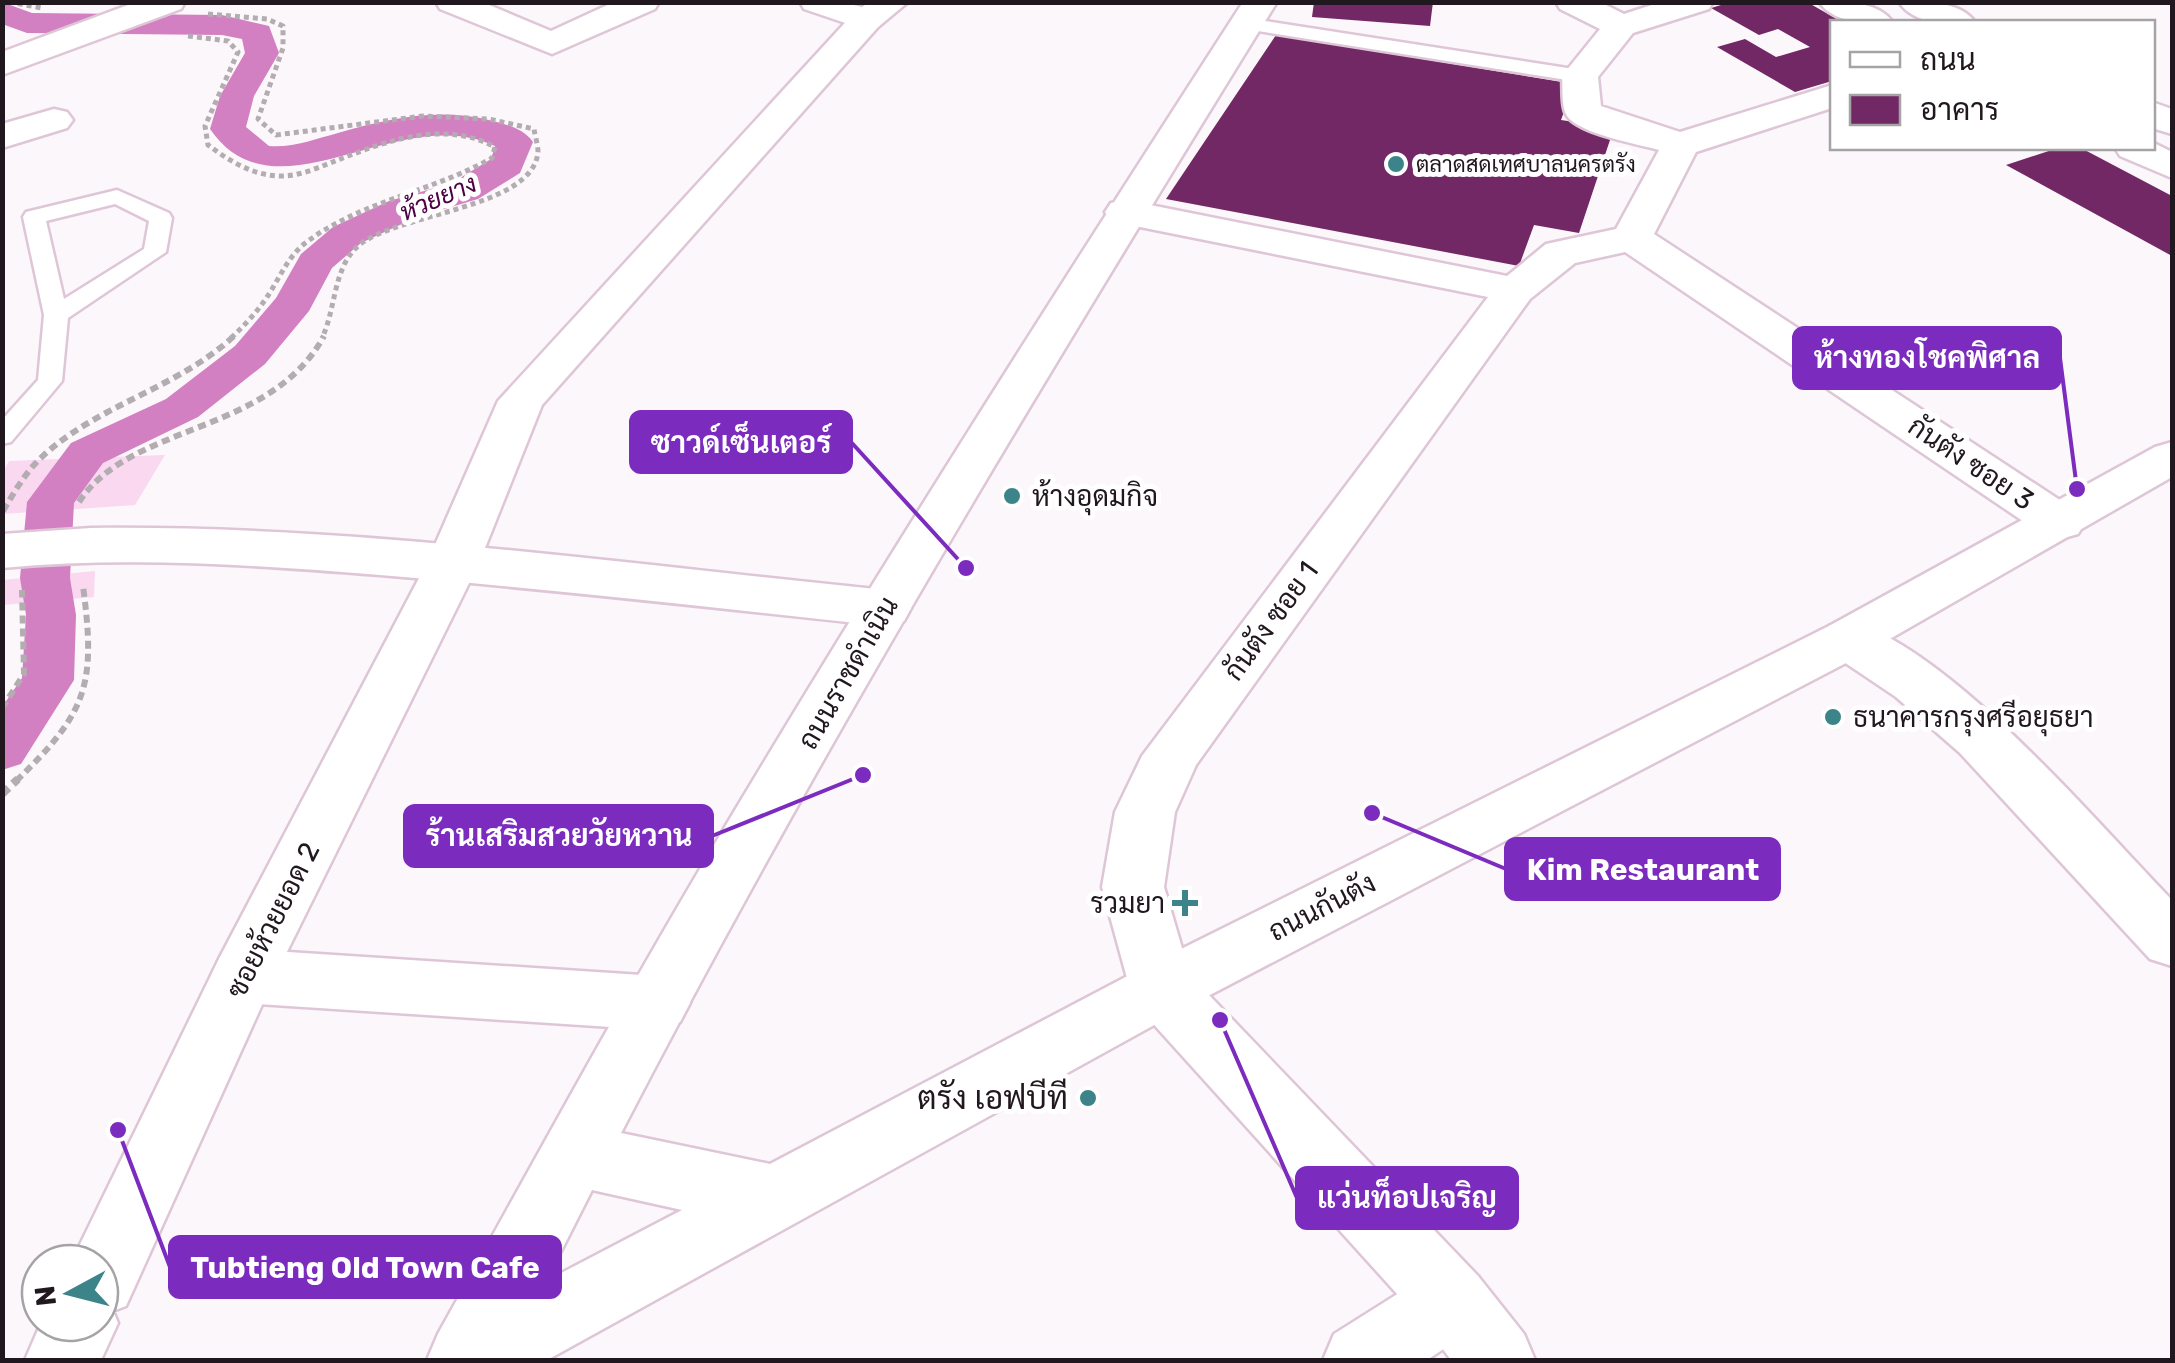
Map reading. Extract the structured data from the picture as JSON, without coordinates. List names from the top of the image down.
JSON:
{
  "streets": {
    "street": [
      "กันตัง ซอย 3",
      "กันตัง ซอย 1",
      "ถนนราชดำเนิน",
      "ถนนกันตัง",
      "ซอยห้วยยอด 2"
    ]
  },
  "crossings": [
    ["กันตัง ซอย 3", "กันตัง ซอย 1"],
    ["กันตัง ซอย 3", "ถนนกันตัง"],
    ["กันตัง ซอย 1", "ถนนกันตัง"]
  ],
  "water": ["ห้วยยาง"],
  "places": {
    "other": [
      "ตลาดสดเทศบาลนครตรัง",
      "ห้างทองโชคพิศาล",
      "ห้างอุดมกิจ",
      "ซาวด์เซ็นเตอร์",
      "ธนาคารกรุงศรีอยุธยา",
      "ร้านเสริมสวยวัยหวาน",
      "Kim Restaurant",
      "แว่นท็อปเจริญ",
      "ตรัง เอฟบีที",
      "Tubtieng Old Town Cafe"
    ],
    "health": ["รวมยา"]
  },
  "legend": ["ถนน", "อาคาร"],
  "north": "left"
}
